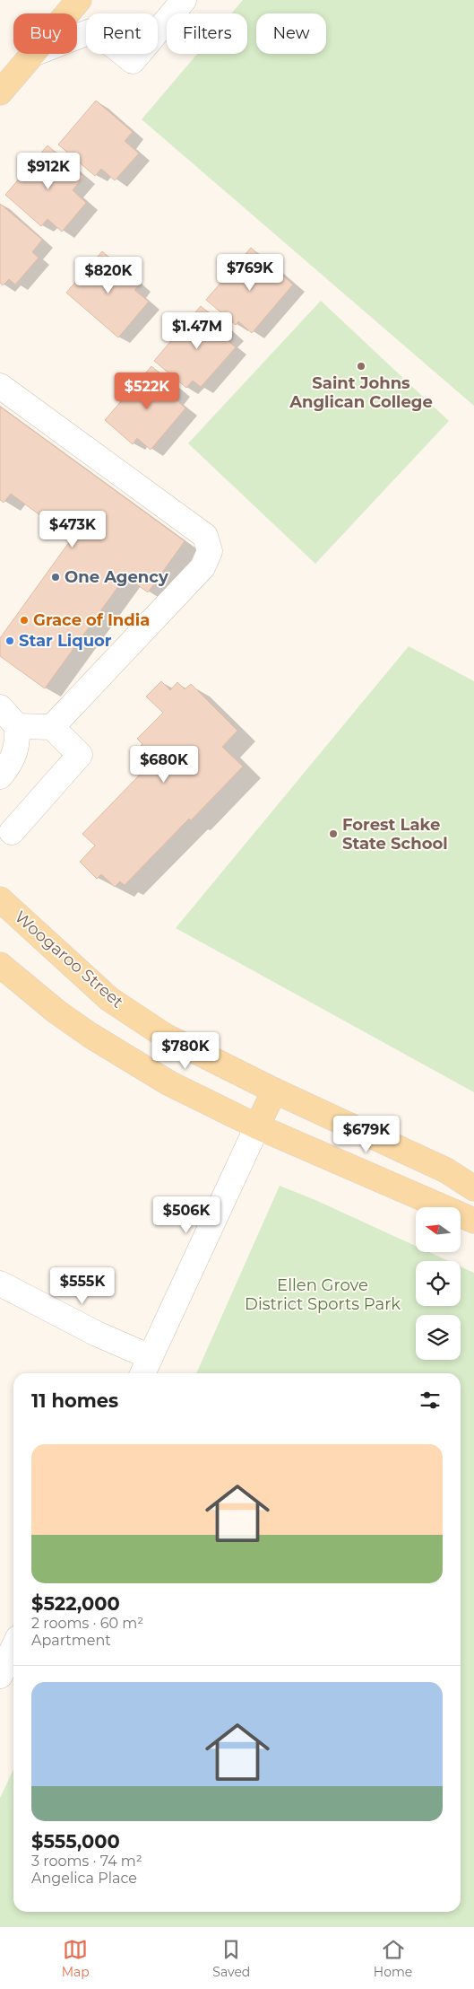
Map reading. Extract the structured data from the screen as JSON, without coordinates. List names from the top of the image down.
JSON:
{
  "streets": {
    "main road": ["Woogaroo Street"]
  },
  "parks": ["Ellen Grove District Sports Park"],
  "places": [
    "Saint Johns Anglican College",
    "One Agency",
    "Grace of India",
    "Star Liquor",
    "Forest Lake State School"
  ],
  "north": "left",
  "page": {
    "chip": [
      "Buy",
      "Rent",
      "Filters",
      "New"
    ],
    "price": [
      "$912K",
      "$769K",
      "$820K",
      "$1.47M",
      "$522K",
      "$473K",
      "$680K",
      "$780K",
      "$679K",
      "$506K",
      "$555K"
    ],
    "heading": "11 homes",
    "list": [
      {
        "name": "$522,000",
        "note": "2 rooms · 60 m² · Apartment"
      },
      {
        "name": "$555,000",
        "note": "3 rooms · 74 m² · Angelica Place"
      }
    ],
    "tabs": ["Map", "Saved", "Home"]
  }
}
